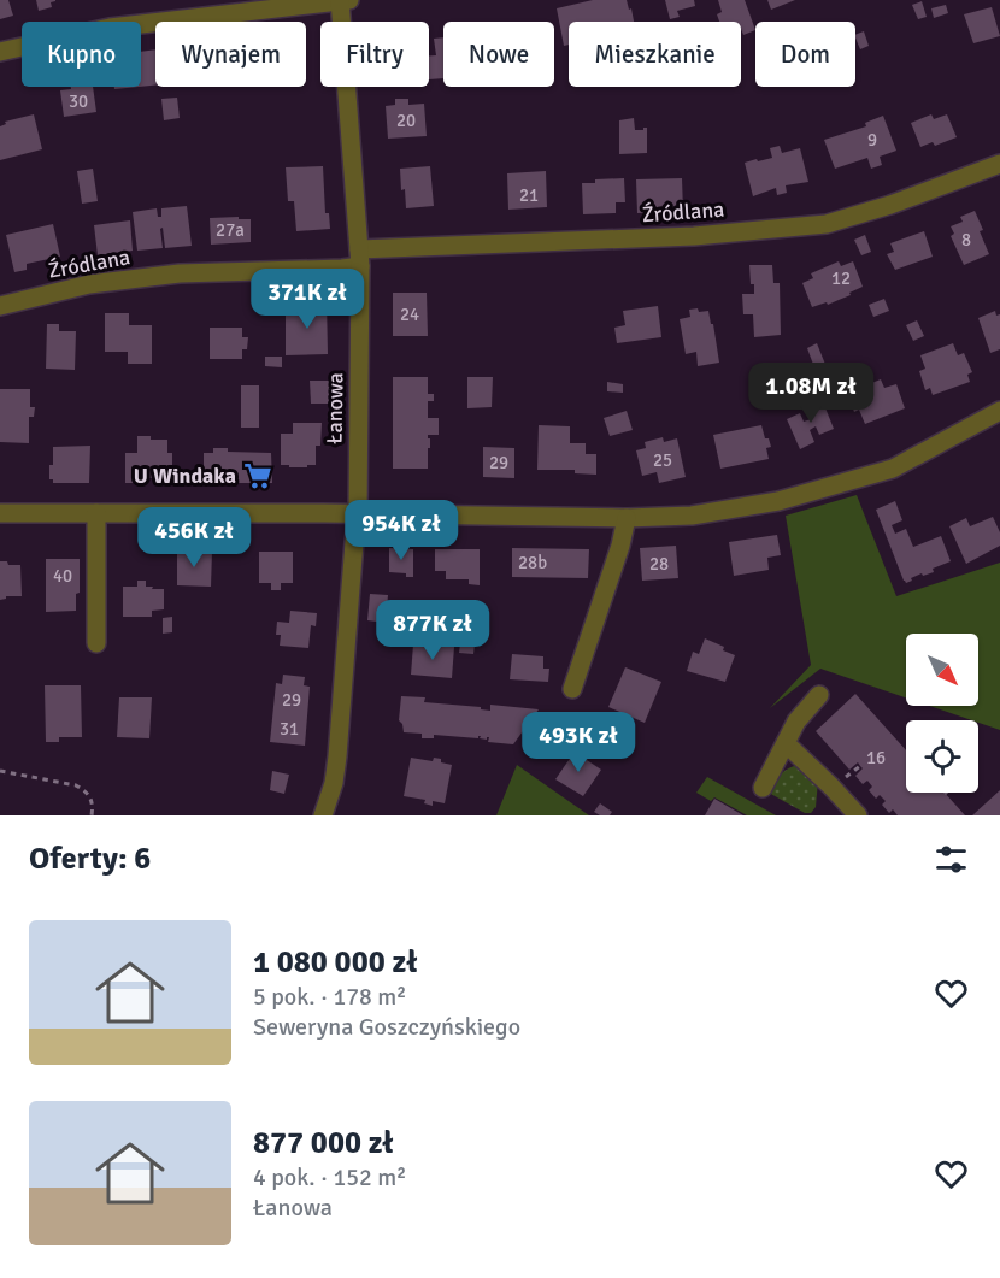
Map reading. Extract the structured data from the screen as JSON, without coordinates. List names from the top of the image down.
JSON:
{
  "streets": {
    "street": ["Źródlana", "Łanowa"]
  },
  "crossings": [
    ["Źródlana", "Łanowa"]
  ],
  "places": {
    "supermarket": ["U Windaka"]
  },
  "house_numbers": [
    "30",
    "20",
    "9",
    "21",
    "27a",
    "8",
    "12",
    "24",
    "25",
    "29",
    "28b",
    "28",
    "40",
    "29",
    "31",
    "16"
  ],
  "north": "bottom right",
  "page": {
    "chip": [
      "Kupno",
      "Wynajem",
      "Filtry",
      "Nowe",
      "Mieszkanie",
      "Dom"
    ],
    "price": [
      "371K zł",
      "1.08M zł",
      "954K zł",
      "456K zł",
      "877K zł",
      "493K zł"
    ],
    "heading": "Oferty: 6",
    "list": [
      {
        "name": "1 080 000 zł",
        "note": "5 pok. · 178 m² · Seweryna Goszczyńskiego"
      },
      {
        "name": "877 000 zł",
        "note": "4 pok. · 152 m² · Łanowa"
      }
    ]
  }
}
